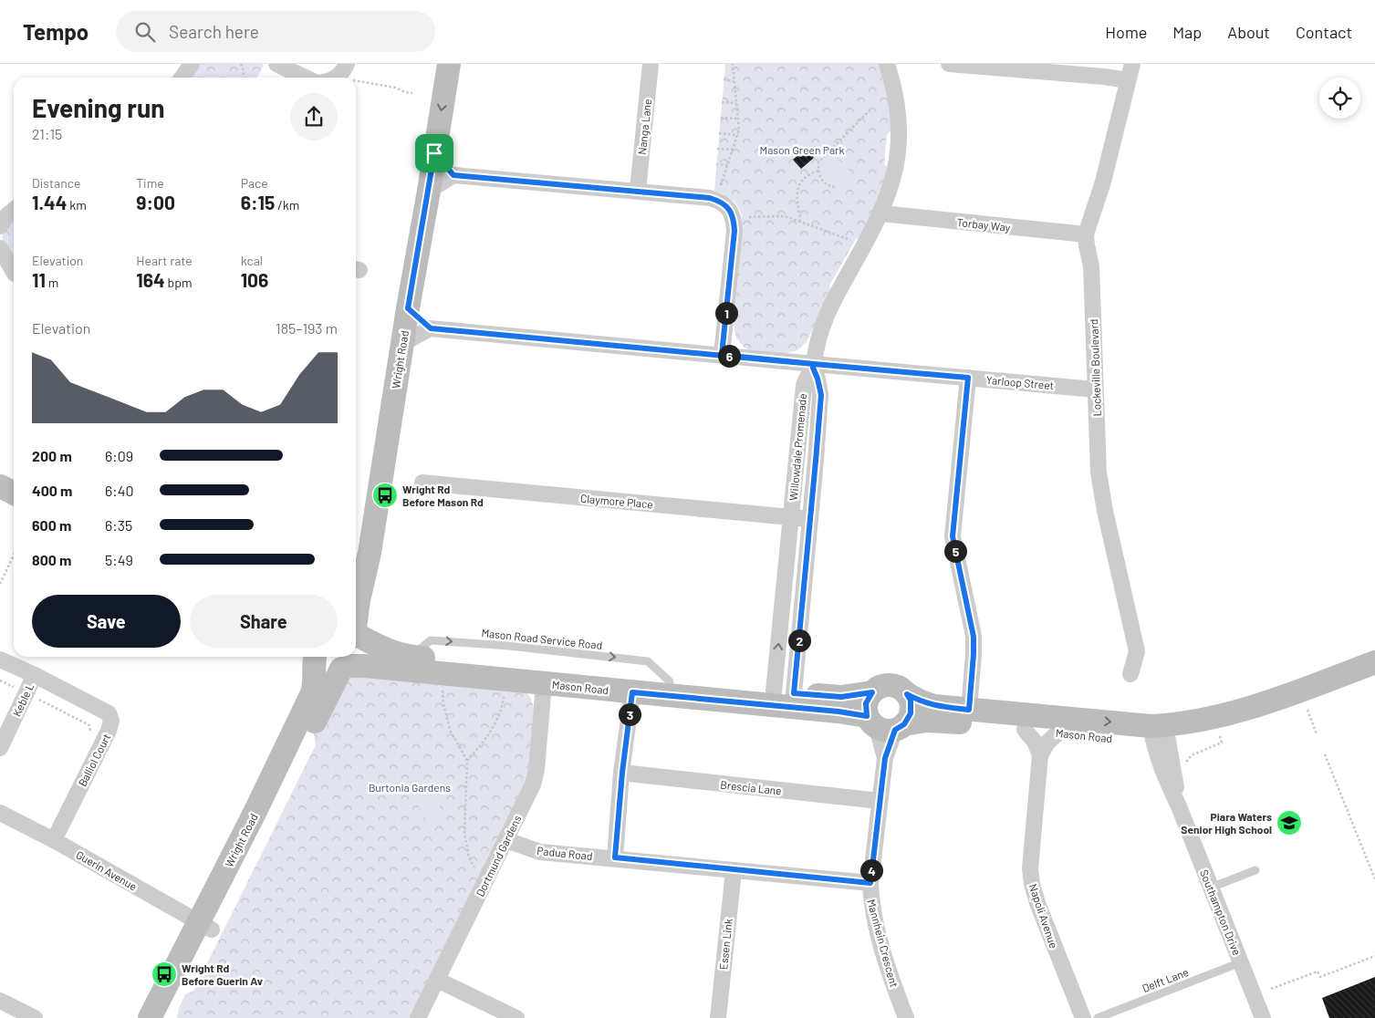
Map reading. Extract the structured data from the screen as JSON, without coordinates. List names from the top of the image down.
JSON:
{
  "streets": {
    "street": [
      "Nanga Lane",
      "Torbay Way",
      "Wright Road",
      "Lockeville Boulevard",
      "Yarloop Street",
      "Willowdale Promenade",
      "Claymore Place",
      "Mason Road",
      "Keble L",
      "Balliol Court",
      "Brescia Lane",
      "Padua Road",
      "Dortmund Gardens",
      "Guerin Avenue",
      "Southampton Drive",
      "Napoli Avenue",
      "Mannhein Crescent",
      "Essen Link"
    ],
    "lane": ["Delft Lane"]
  },
  "crossings": [
    ["Torbay Way", "Lockeville Boulevard"],
    ["Torbay Way", "Willowdale Promenade"],
    ["Wright Road", "Mason Road"],
    ["Wright Road", "Guerin Avenue"],
    ["Lockeville Boulevard", "Yarloop Street"],
    ["Yarloop Street", "Willowdale Promenade"],
    ["Willowdale Promenade", "Claymore Place"],
    ["Willowdale Promenade", "Mason Road"],
    ["Mason Road", "Dortmund Gardens"],
    ["Mason Road", "Southampton Drive"],
    ["Mason Road", "Mannhein Crescent"],
    ["Keble L", "Balliol Court"],
    ["Balliol Court", "Guerin Avenue"],
    ["Brescia Lane", "Mannhein Crescent"],
    ["Padua Road", "Dortmund Gardens"],
    ["Padua Road", "Mannhein Crescent"],
    ["Padua Road", "Essen Link"],
    ["Southampton Drive", "Delft Lane"]
  ],
  "parks": ["Mason Green Park", "Burtonia Gardens"],
  "places": {
    "bus stop": ["Wright Rd Before Mason Rd", "Wright Rd Before Guerin Av"],
    "school or university": ["Piara Waters Senior High School"]
  },
  "page": {
    "header": "Tempo",
    "search": "Search here",
    "nav": [
      "Home",
      "Map",
      "About",
      "Contact"
    ],
    "heading": ["Evening run", "21:15"],
    "stats": [
      ["Distance", "1.44 km"],
      ["Time", "9:00"],
      ["Pace", "6:15 /km"],
      ["Elevation", "11 m"],
      ["Heart rate", "164 bpm"],
      ["kcal", "106"]
    ],
    "pins": [
      "1",
      "6",
      "5",
      "2",
      "3",
      "4"
    ],
    "chart": ["Elevation", "185–193 m"],
    "list": [
      {
        "name": "200 m",
        "note": "6:09"
      },
      {
        "name": "400 m",
        "note": "6:40"
      },
      {
        "name": "600 m",
        "note": "6:35"
      },
      {
        "name": "800 m",
        "note": "5:49"
      }
    ],
    "buttons": ["Save", "Share"]
  }
}
